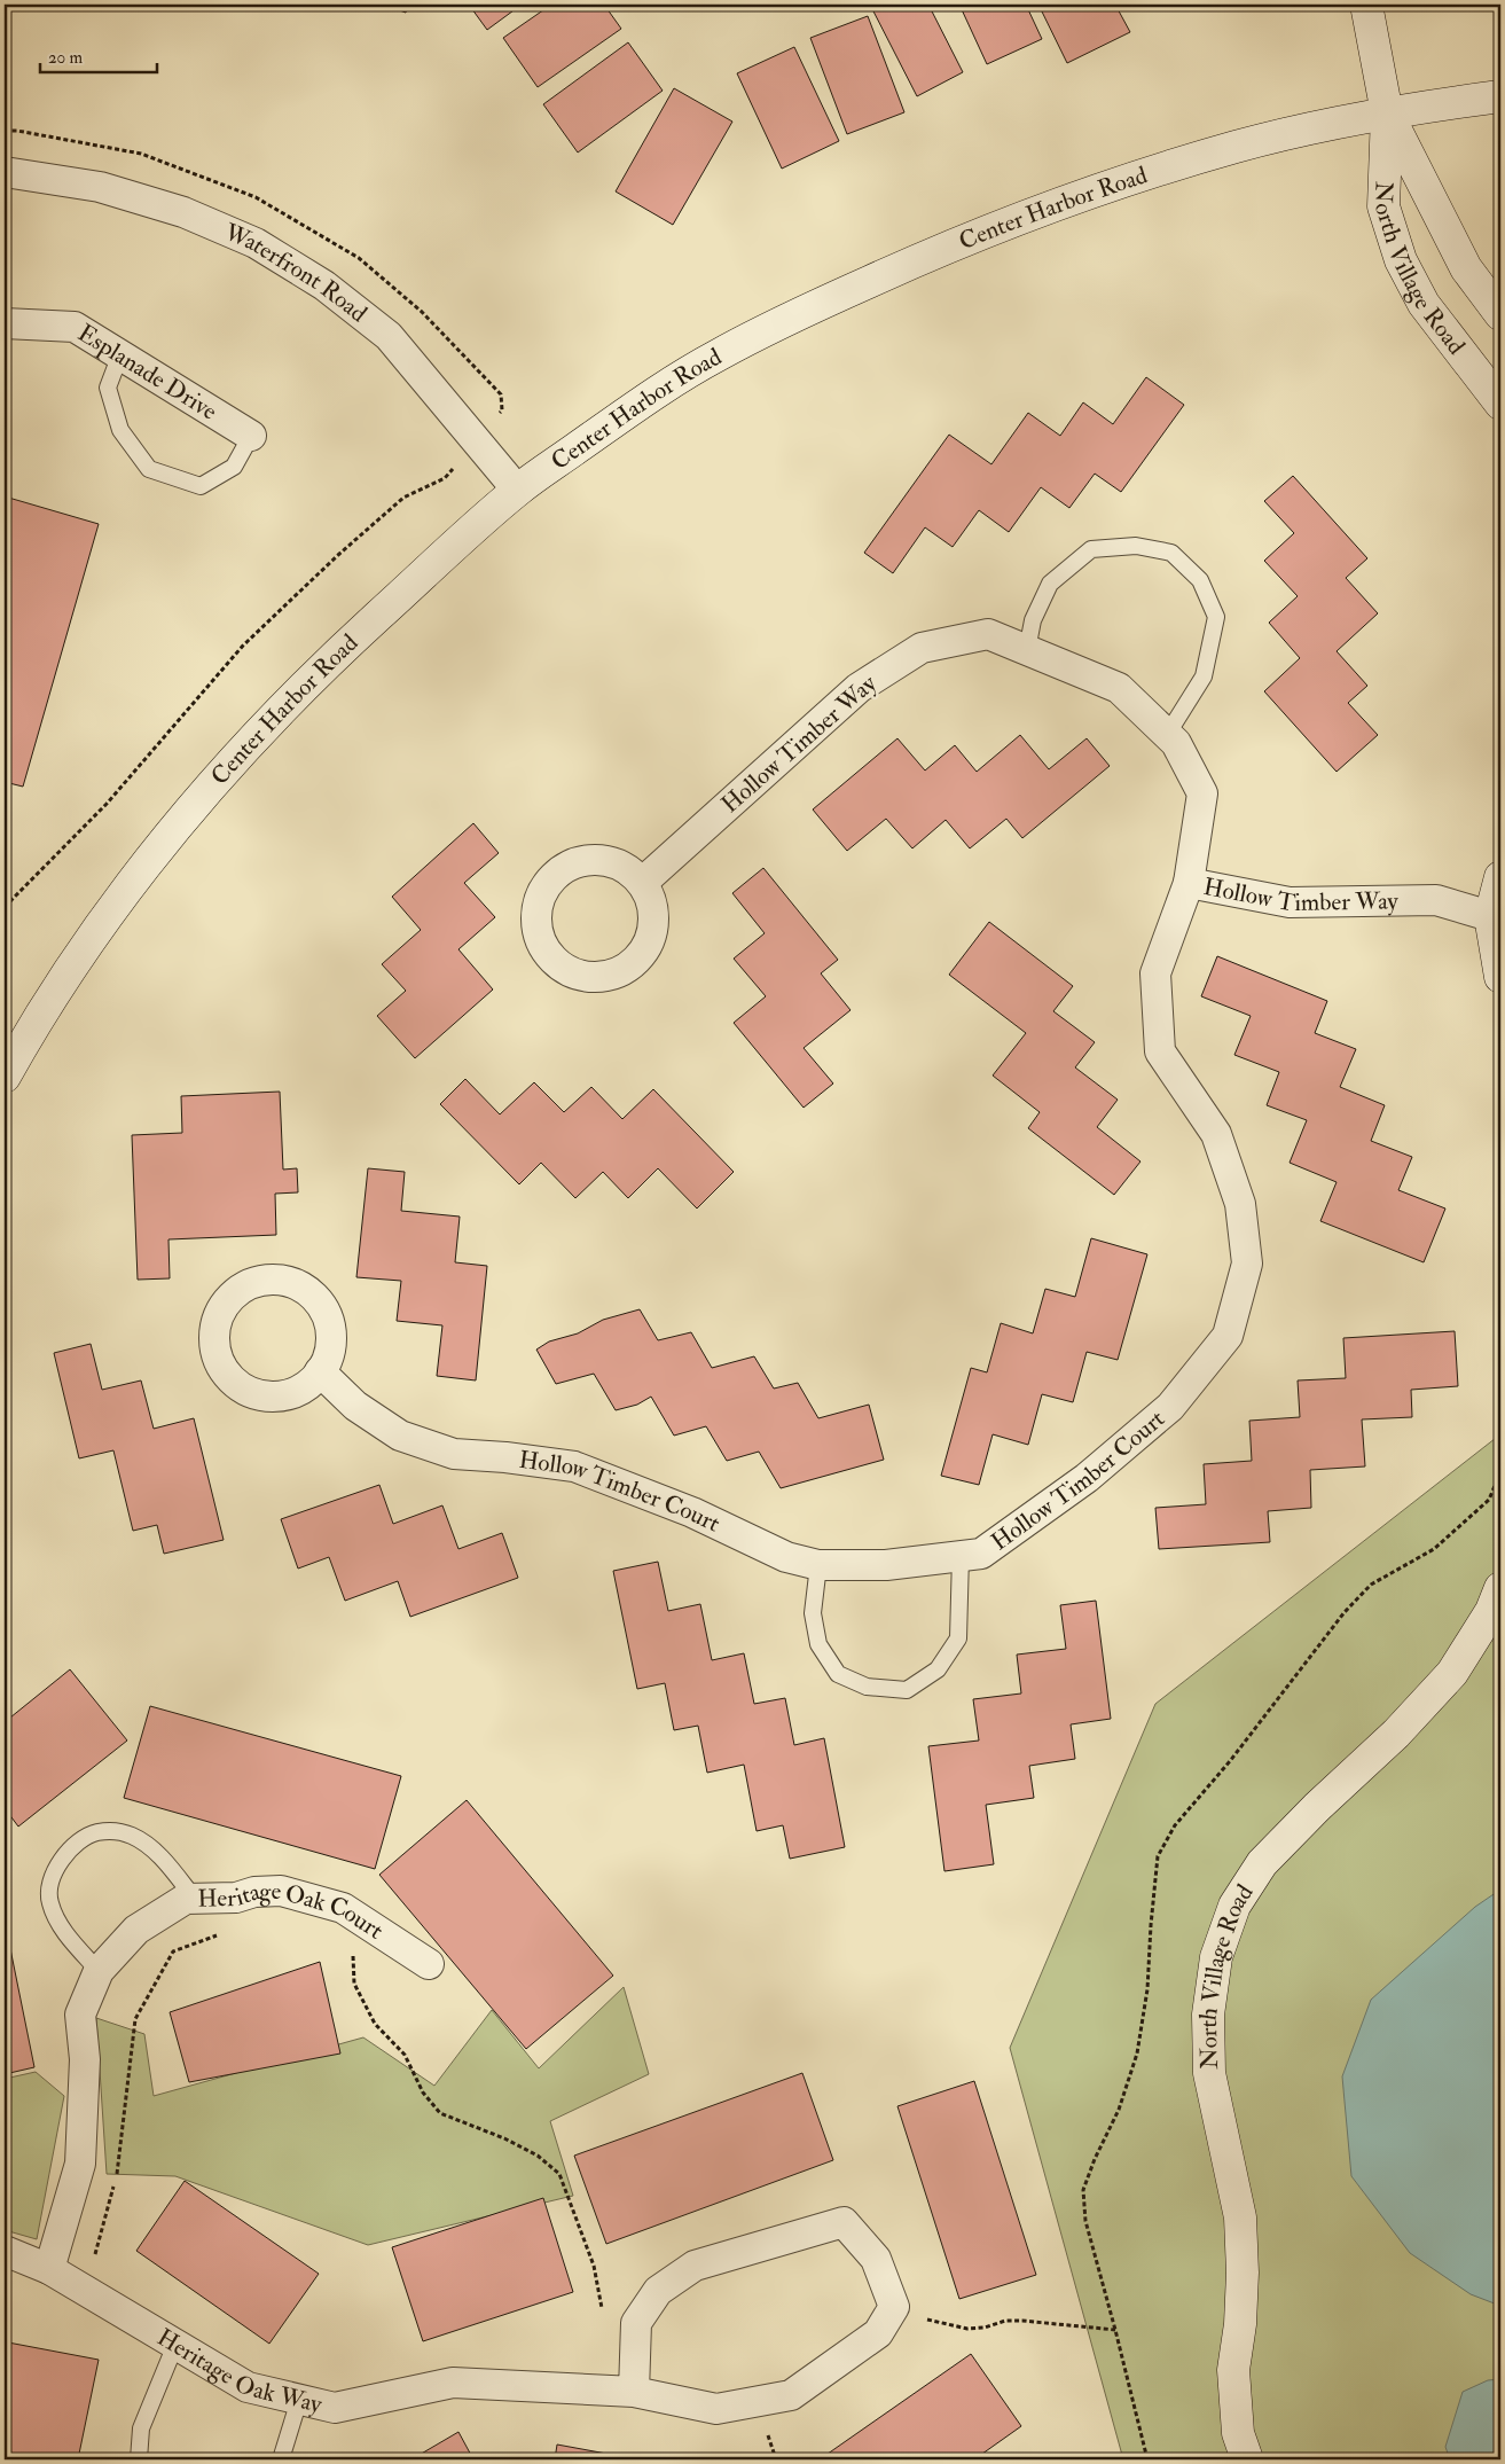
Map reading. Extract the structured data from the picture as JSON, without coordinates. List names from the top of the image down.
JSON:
{
  "streets": {
    "street": [
      "Center Harbor Road",
      "North Village Road",
      "Waterfront Road",
      "Esplanade Drive",
      "Hollow Timber Way",
      "Hollow Timber Court",
      "Heritage Oak Court",
      "Heritage Oak Way"
    ]
  },
  "crossings": [
    ["Center Harbor Road", "North Village Road"],
    ["Center Harbor Road", "Waterfront Road"],
    ["Hollow Timber Way", "Hollow Timber Court"],
    ["Heritage Oak Court", "Heritage Oak Way"]
  ],
  "scale_bar": "20 m"
}
